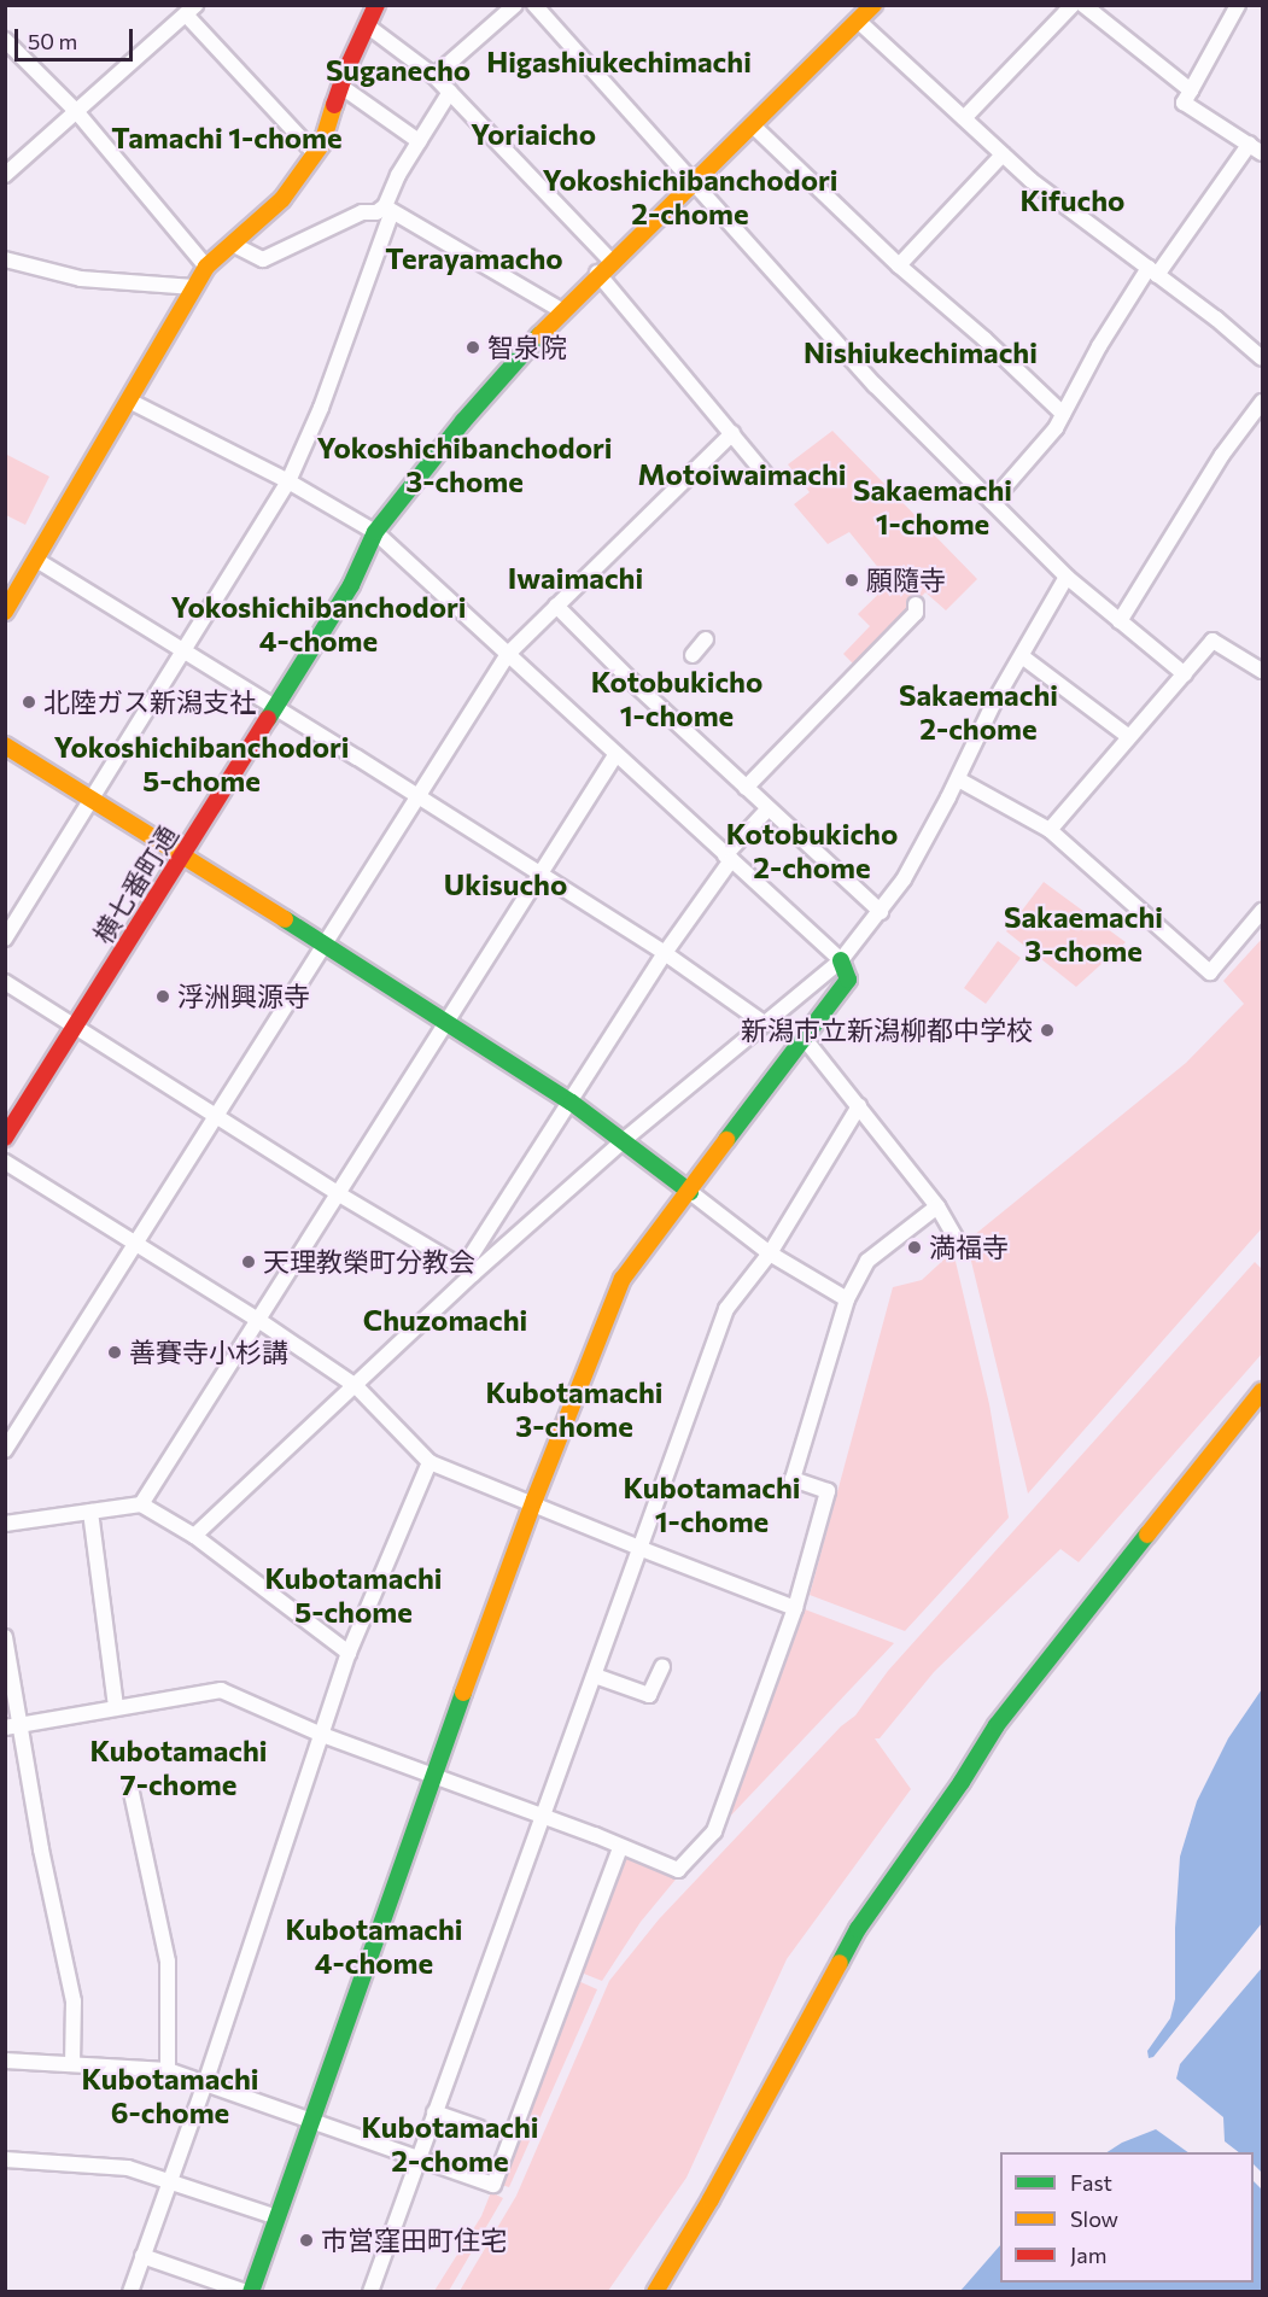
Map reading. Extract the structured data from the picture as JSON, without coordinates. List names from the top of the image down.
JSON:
{
  "streets": {
    "street": ["横七番町通"]
  },
  "districts": [
    "Higashiukechimachi",
    "Suganecho",
    "Yoriaicho",
    "Tamachi 1-chome",
    "Yokoshichibanchodori 2-chome",
    "Kifucho",
    "Terayamacho",
    "Nishiukechimachi",
    "Yokoshichibanchodori 3-chome",
    "Motoiwaimachi",
    "Sakaemachi 1-chome",
    "Iwaimachi",
    "Yokoshichibanchodori 4-chome",
    "Kotobukicho 1-chome",
    "Sakaemachi 2-chome",
    "Yokoshichibanchodori 5-chome",
    "Kotobukicho 2-chome",
    "Ukisucho",
    "Sakaemachi 3-chome",
    "Chuzomachi",
    "Kubotamachi 3-chome",
    "Kubotamachi 1-chome",
    "Kubotamachi 5-chome",
    "Kubotamachi 7-chome",
    "Kubotamachi 4-chome",
    "Kubotamachi 6-chome",
    "Kubotamachi 2-chome"
  ],
  "places": [
    "智泉院",
    "願隨寺",
    "北陸ガス新潟支社",
    "浮洲興源寺",
    "新潟市立新潟柳都中学校",
    "満福寺",
    "天理教榮町分教会",
    "善賽寺小杉講",
    "市営窪田町住宅"
  ],
  "legend": ["Fast", "Slow", "Jam"],
  "scale_bar": "50 m"
}
